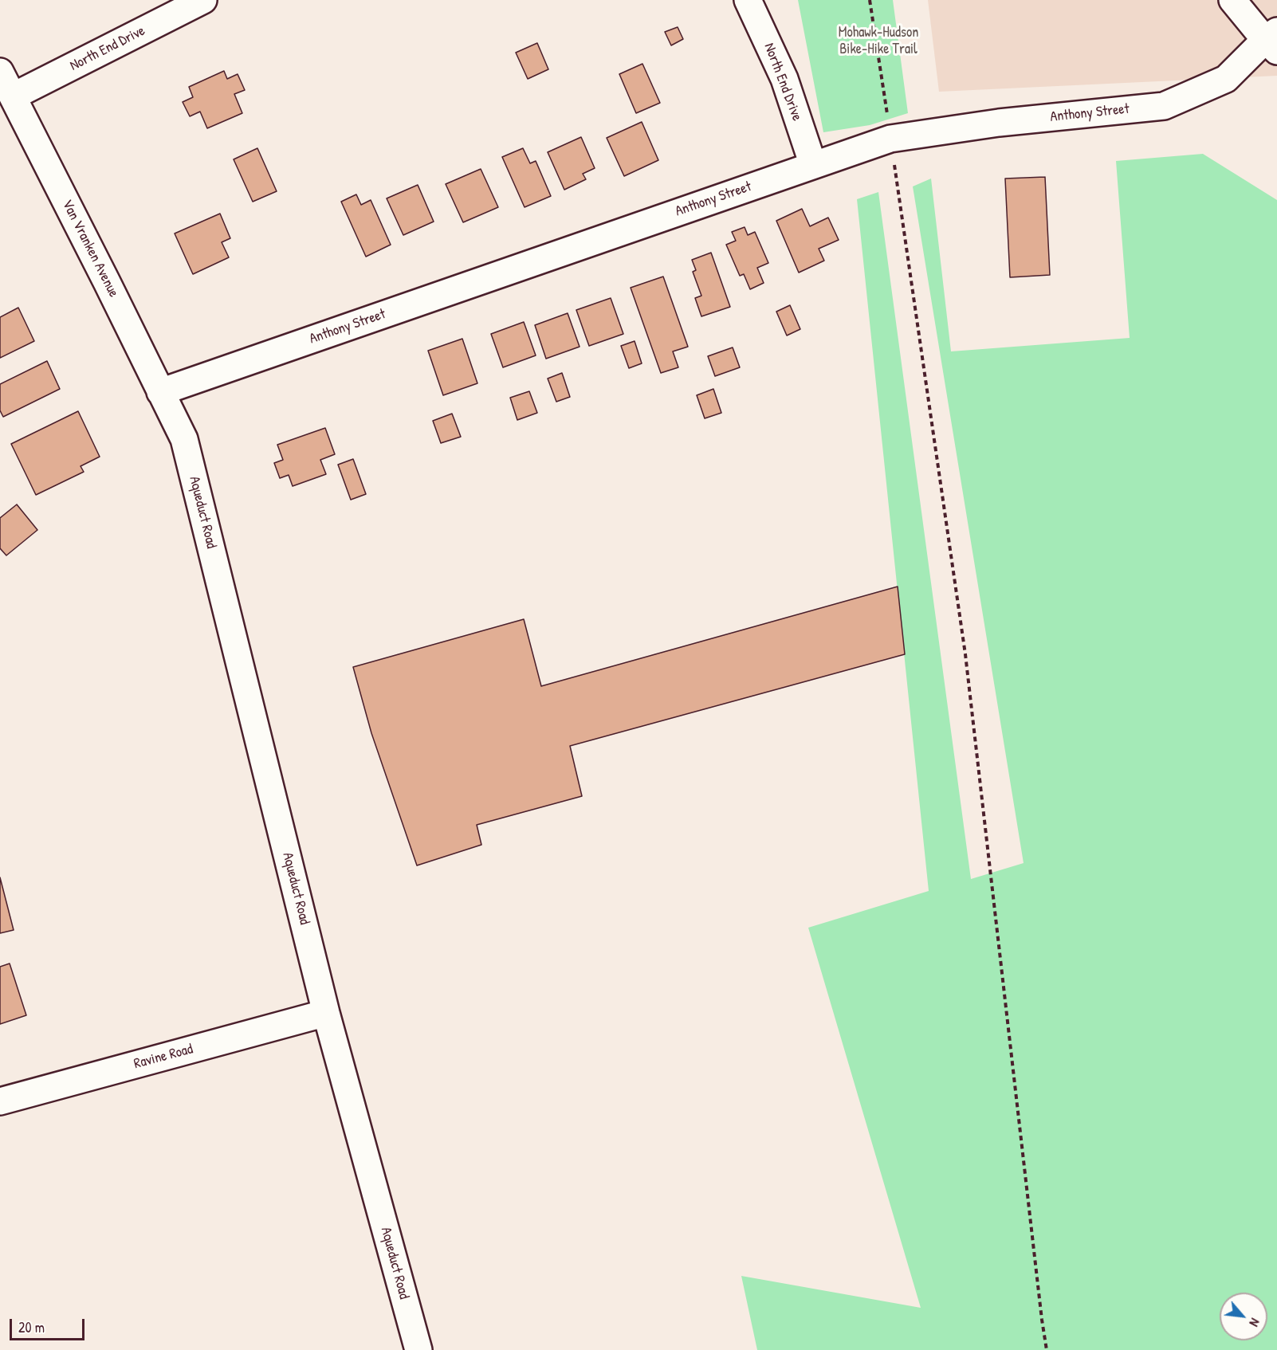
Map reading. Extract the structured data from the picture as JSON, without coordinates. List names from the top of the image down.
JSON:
{
  "streets": {
    "street": [
      "North End Drive",
      "Anthony Street",
      "Van Vranken Avenue",
      "Aqueduct Road",
      "Ravine Road"
    ]
  },
  "crossings": [
    ["North End Drive", "Anthony Street"],
    ["North End Drive", "Van Vranken Avenue"],
    ["Anthony Street", "Van Vranken Avenue"],
    ["Van Vranken Avenue", "Aqueduct Road"],
    ["Aqueduct Road", "Ravine Road"]
  ],
  "parks": ["Mohawk-Hudson Bike-Hike Trail"],
  "scale_bar": "20 m",
  "north": "bottom right"
}
